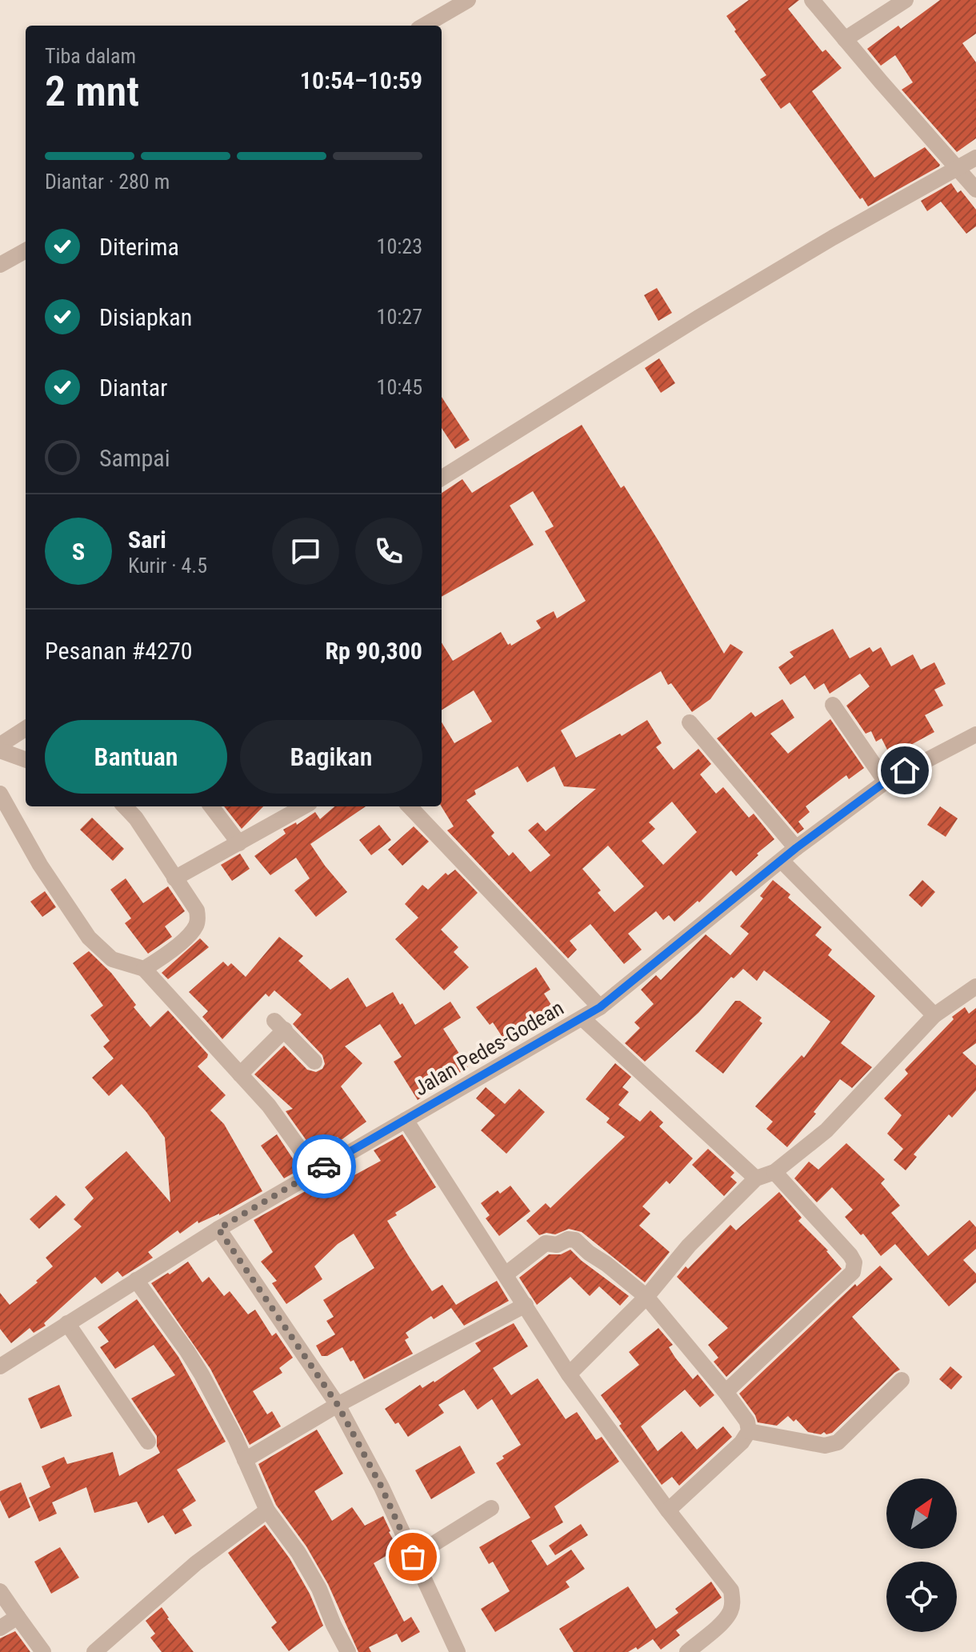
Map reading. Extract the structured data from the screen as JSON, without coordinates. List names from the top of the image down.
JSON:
{
  "streets": {
    "street": ["Jalan Pedes-Godean"]
  },
  "north": "top right",
  "page": {
    "heading": ["2 mnt", "Tiba dalam", "10:54–10:59"],
    "panel": [
      "Sari",
      "Kurir · 4.5",
      "Pesanan #4270",
      "Rp 90,300"
    ],
    "bar": "Diantar · 280 m",
    "list": [
      ["Diterima", "10:23"],
      ["Disiapkan", "10:27"],
      ["Diantar", "10:45"],
      "Sampai"
    ],
    "round": "S",
    "buttons": ["Bantuan", "Bagikan"]
  }
}
